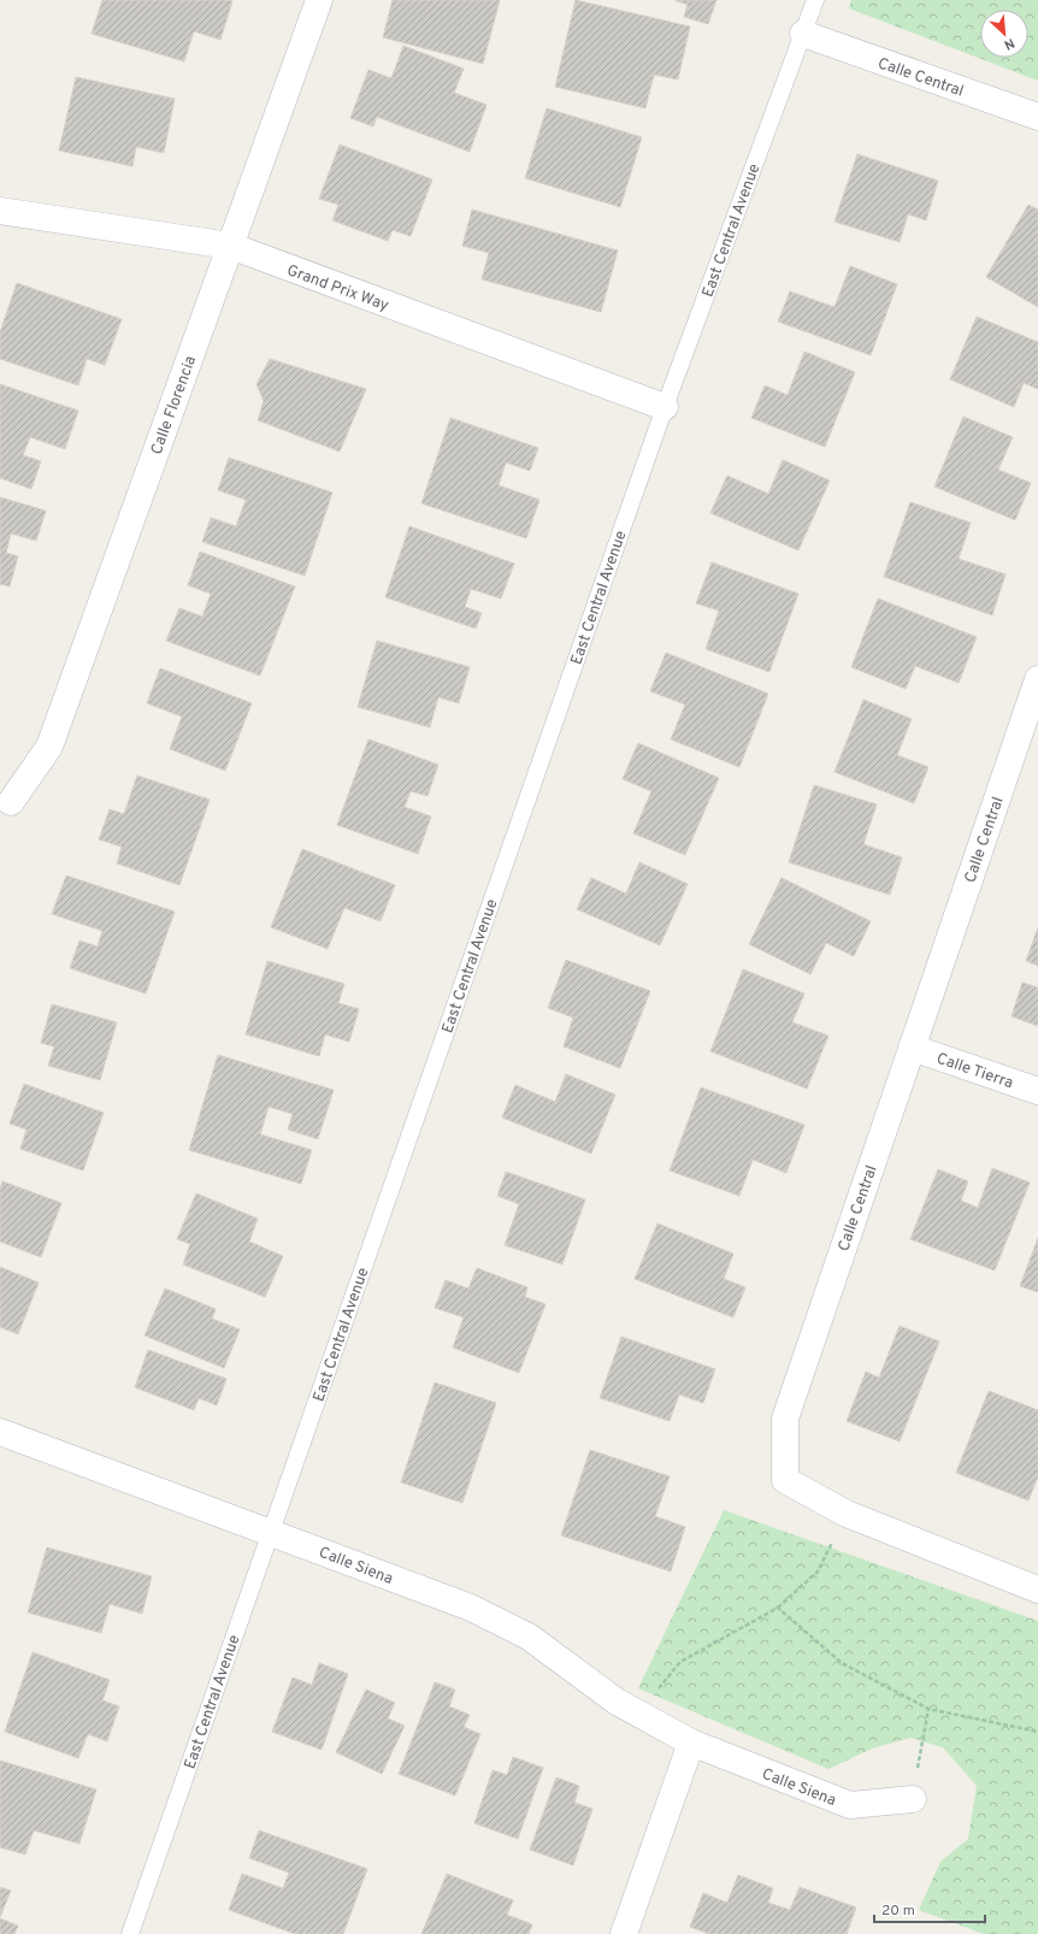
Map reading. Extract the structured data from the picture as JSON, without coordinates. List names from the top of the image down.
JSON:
{
  "streets": {
    "street": [
      "Calle Central",
      "Grand Prix Way",
      "Calle Florencia",
      "Calle Tierra",
      "Calle Siena"
    ],
    "lane": ["East Central Avenue"]
  },
  "crossings": [
    ["Calle Central", "East Central Avenue"],
    ["Calle Central", "Calle Tierra"],
    ["East Central Avenue", "Grand Prix Way"],
    ["East Central Avenue", "Calle Siena"],
    ["Grand Prix Way", "Calle Florencia"]
  ],
  "scale_bar": "20 m",
  "north": "bottom right"
}
